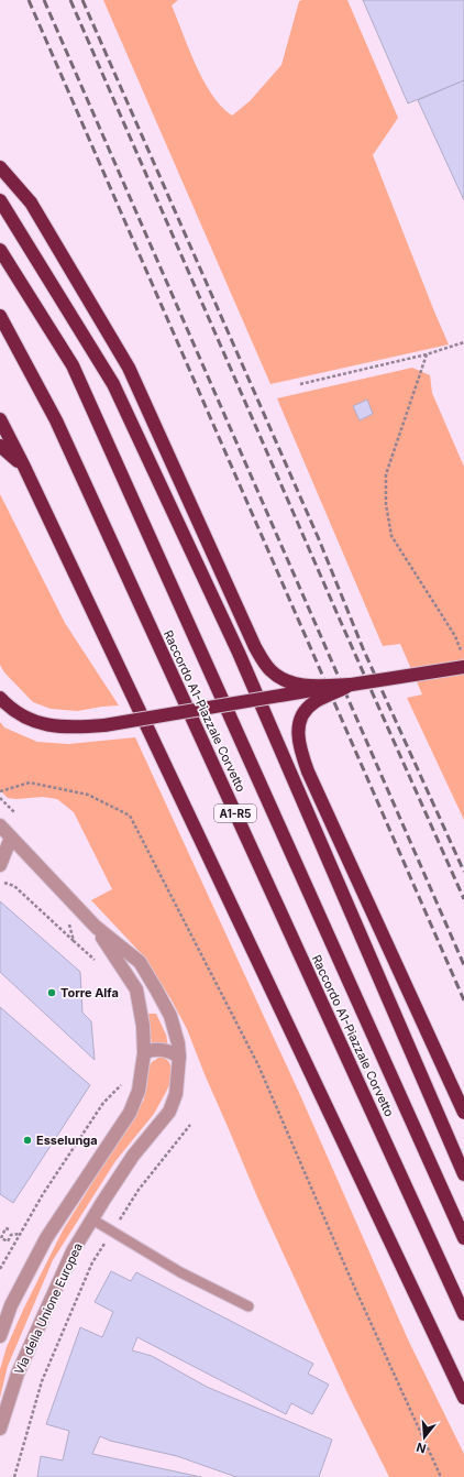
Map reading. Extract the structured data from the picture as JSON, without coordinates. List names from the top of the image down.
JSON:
{
  "streets": {
    "highway": ["Raccordo A1-Piazzale Corvetto", "A1-R5"],
    "street": ["Via della Unione Europea"]
  },
  "places": ["Torre Alfa", "Esselunga"],
  "north": "bottom"
}
